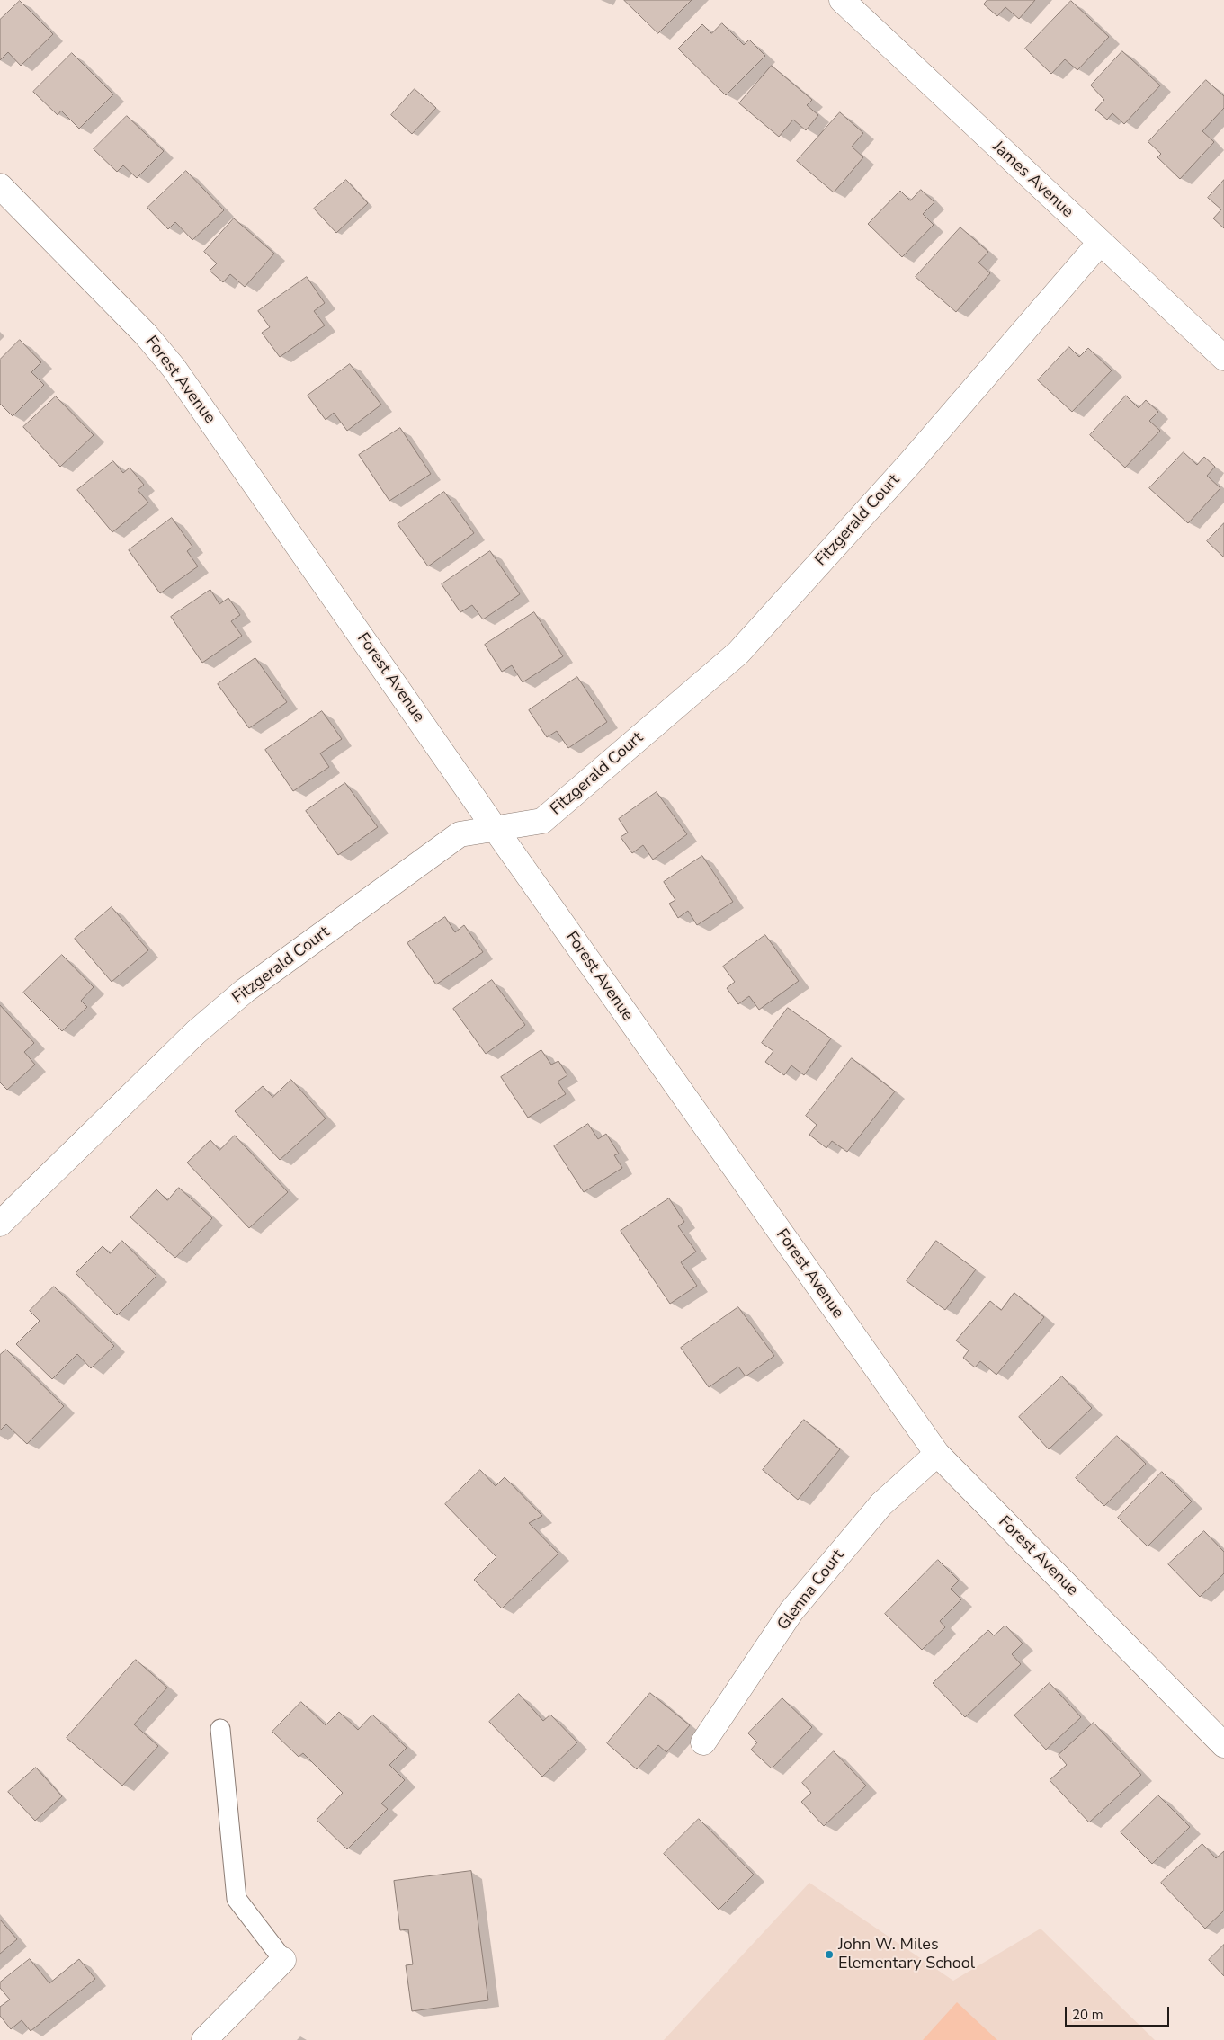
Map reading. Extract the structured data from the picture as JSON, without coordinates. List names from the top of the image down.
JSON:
{
  "streets": {
    "street": [
      "James Avenue",
      "Forest Avenue",
      "Fitzgerald Court",
      "Glenna Court"
    ]
  },
  "crossings": [
    ["James Avenue", "Fitzgerald Court"],
    ["Forest Avenue", "Fitzgerald Court"],
    ["Forest Avenue", "Glenna Court"]
  ],
  "places": ["John W. Miles Elementary School"],
  "scale_bar": "20 m"
}
